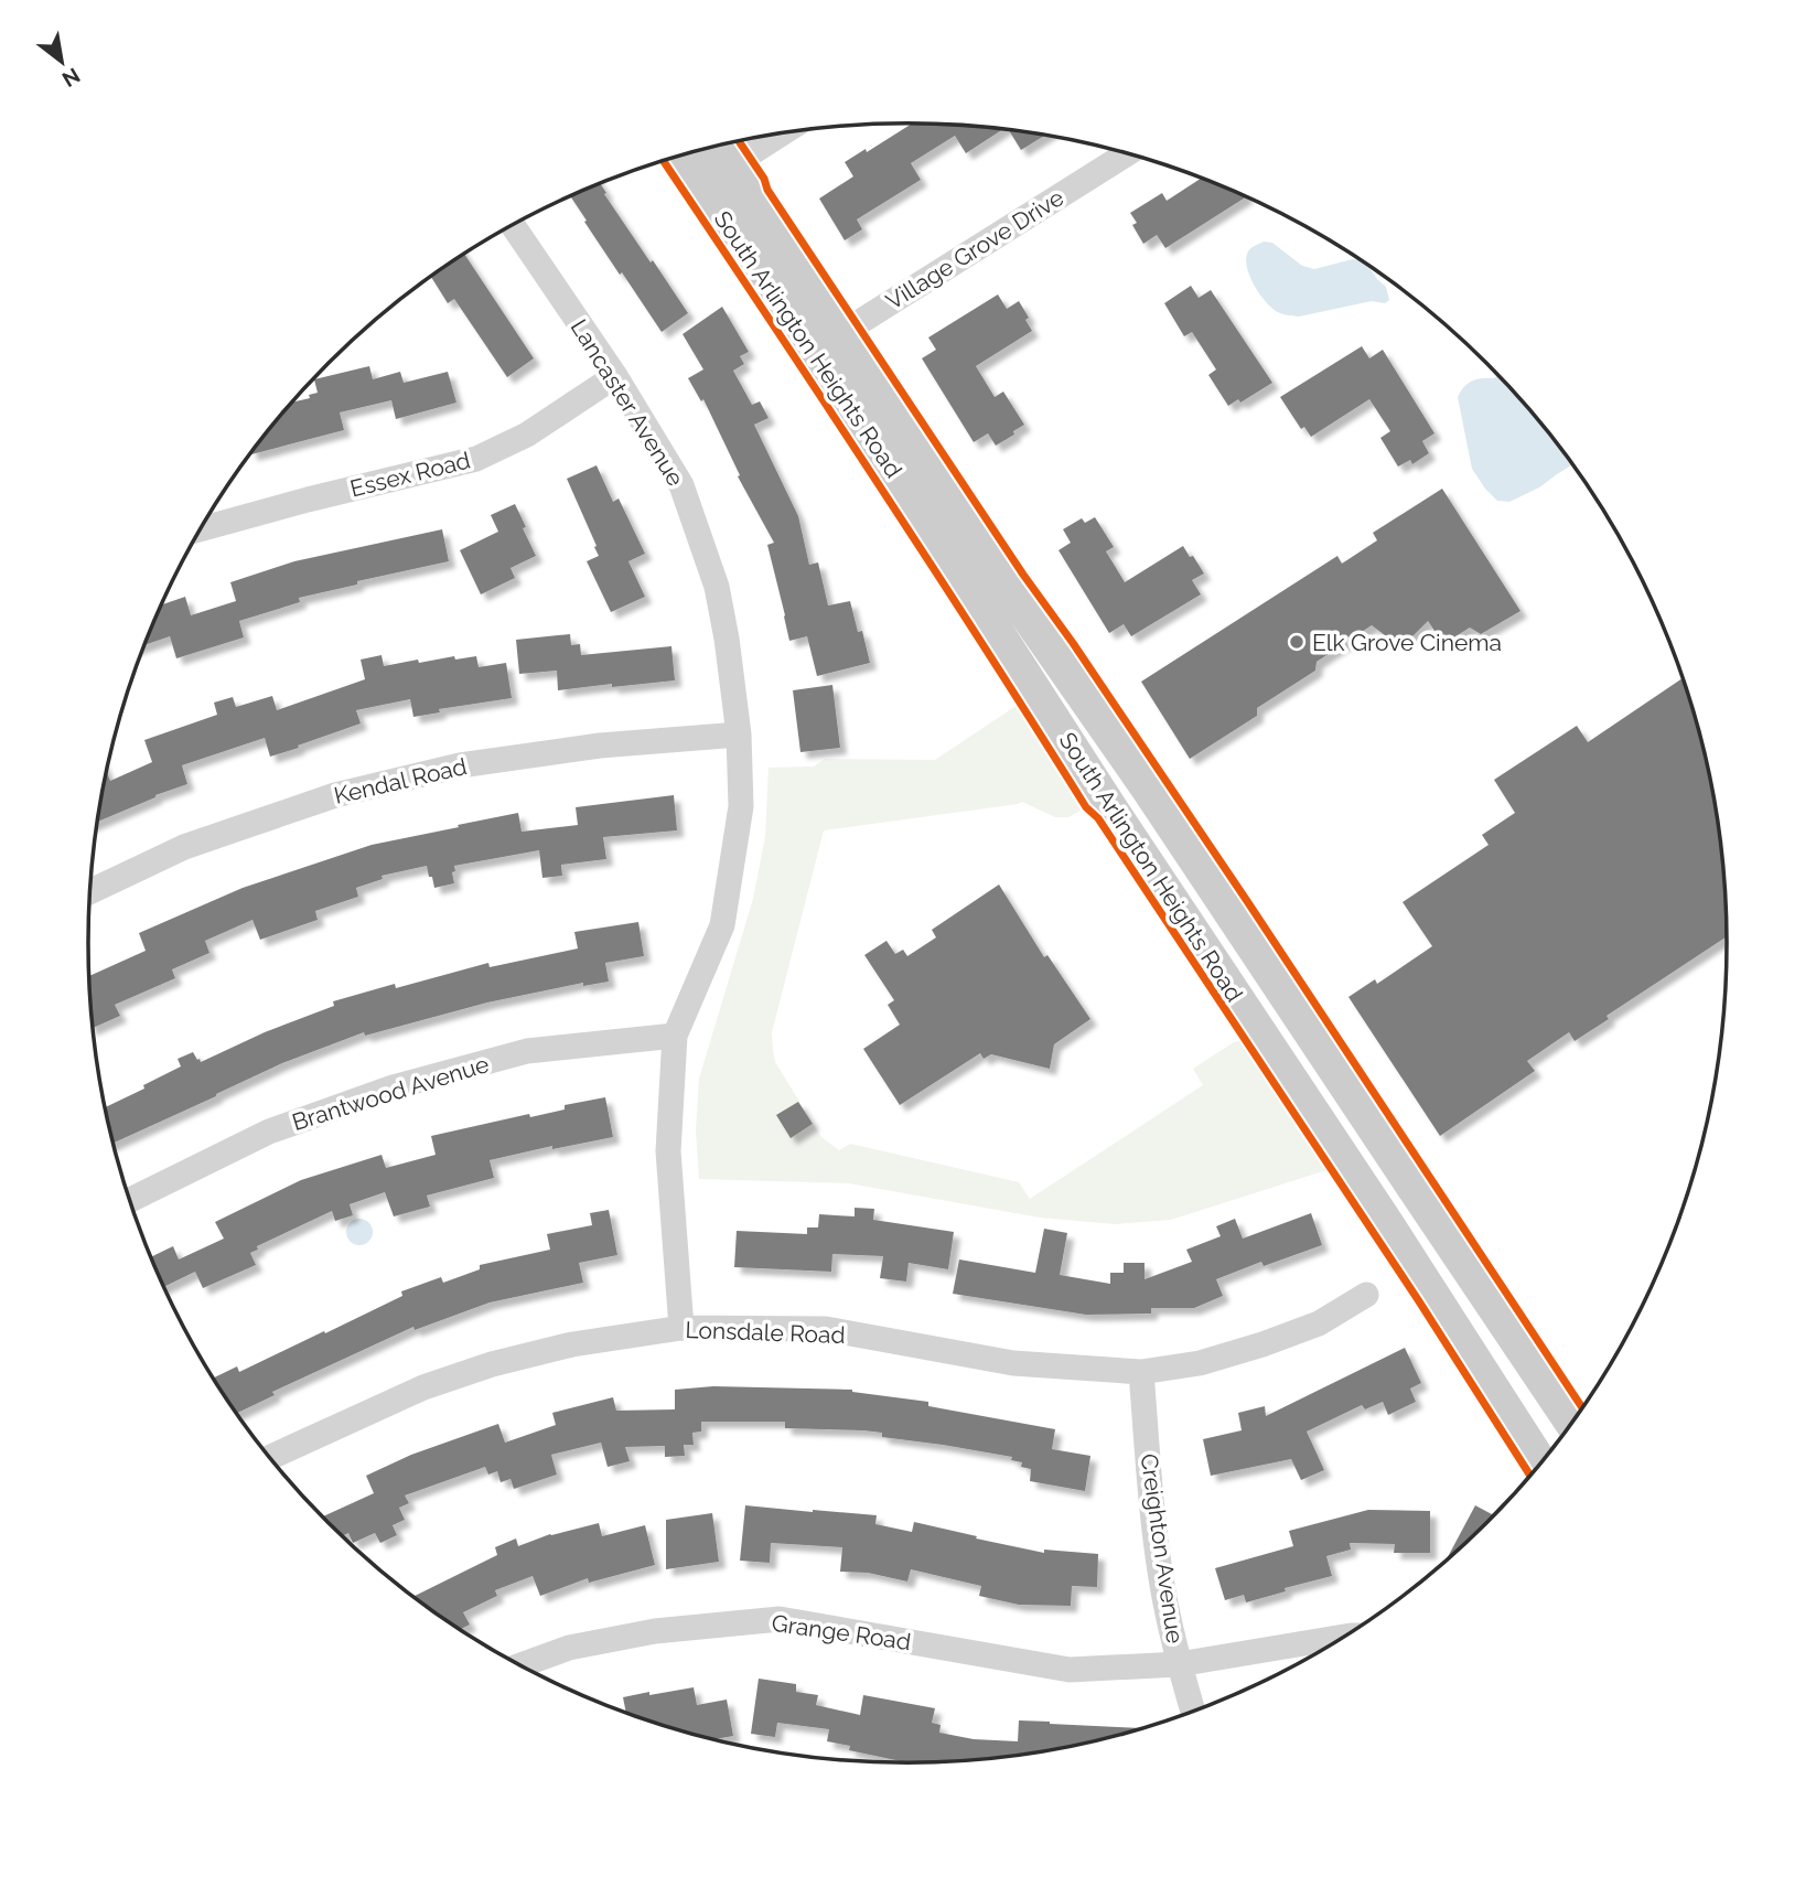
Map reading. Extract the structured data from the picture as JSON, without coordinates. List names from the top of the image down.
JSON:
{
  "streets": {
    "main road": ["South Arlington Heights Road"],
    "street": [
      "Village Grove Drive",
      "Lancaster Avenue",
      "Essex Road",
      "Kendal Road",
      "Brantwood Avenue",
      "Lonsdale Road",
      "Creighton Avenue",
      "Grange Road"
    ]
  },
  "crossings": [
    ["Village Grove Drive", "South Arlington Heights Road"],
    ["Lancaster Avenue", "Essex Road"],
    ["Lancaster Avenue", "Kendal Road"],
    ["Lancaster Avenue", "Brantwood Avenue"],
    ["Lancaster Avenue", "Lonsdale Road"],
    ["Lonsdale Road", "Creighton Avenue"],
    ["Creighton Avenue", "Grange Road"]
  ],
  "places": ["Elk Grove Cinema"],
  "north": "bottom right"
}
